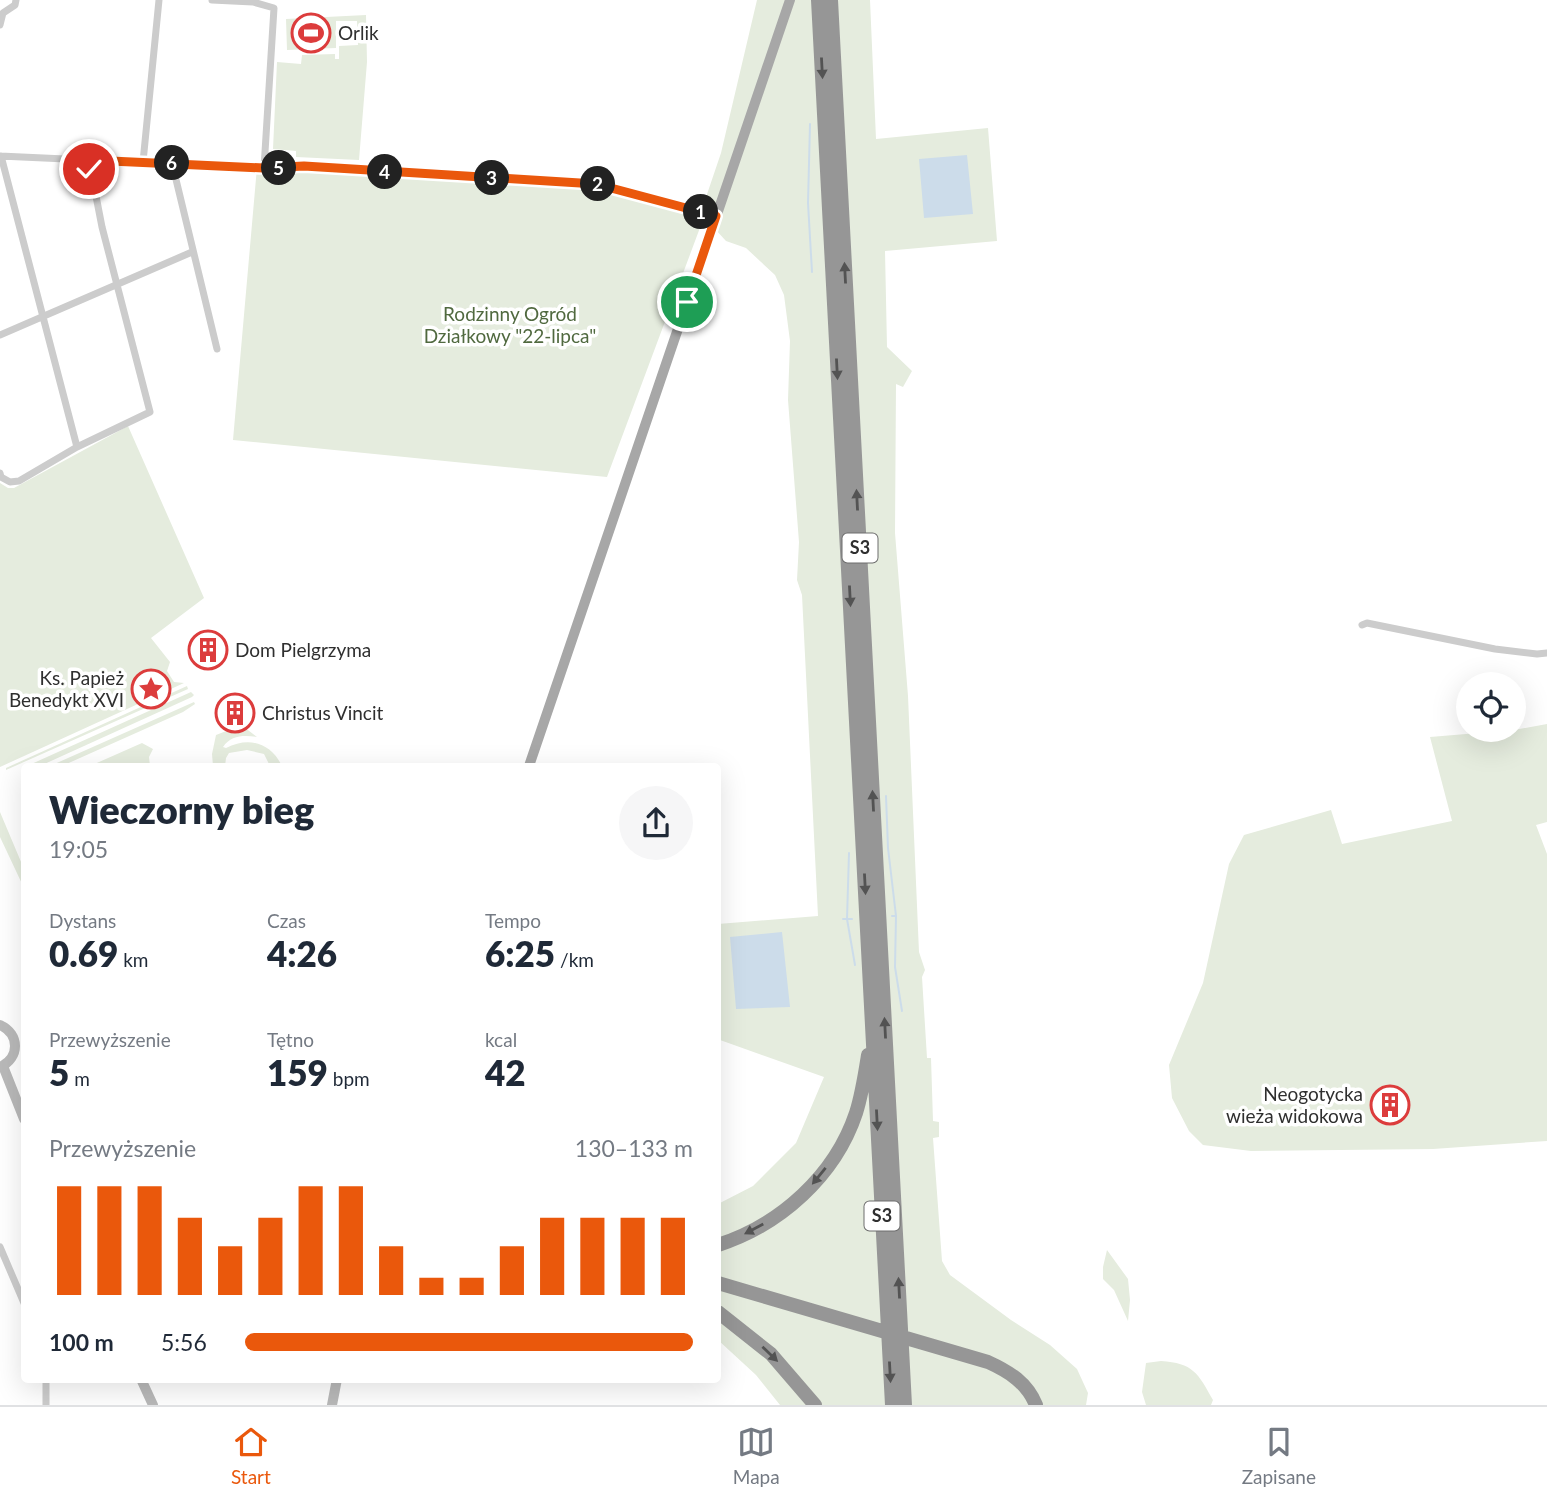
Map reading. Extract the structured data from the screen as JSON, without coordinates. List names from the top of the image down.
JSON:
{
  "streets": {
    "highway": ["S3"]
  },
  "parks": ["Rodzinny Ogród Działkowy \"22-lipca\""],
  "places": {
    "sports": ["Orlik"],
    "building": ["Dom Pielgrzyma", "Christus Vincit", "Neogotycka wieża widokowa"],
    "place": ["Ks. Papież Benedykt XVI"]
  },
  "page": {
    "pins": [
      "6",
      "5",
      "4",
      "3",
      "2",
      "1"
    ],
    "heading": ["Wieczorny bieg", "19:05"],
    "stats": [
      ["Dystans", "0.69 km"],
      ["Czas", "4:26"],
      ["Tempo", "6:25 /km"],
      ["Przewyższenie", "5 m"],
      ["Tętno", "159 bpm"],
      ["kcal", "42"]
    ],
    "chart": ["Przewyższenie", "130–133 m"],
    "list": [
      {
        "name": "100 m",
        "note": "5:56"
      }
    ],
    "tabs": ["Start", "Mapa", "Zapisane"]
  }
}
